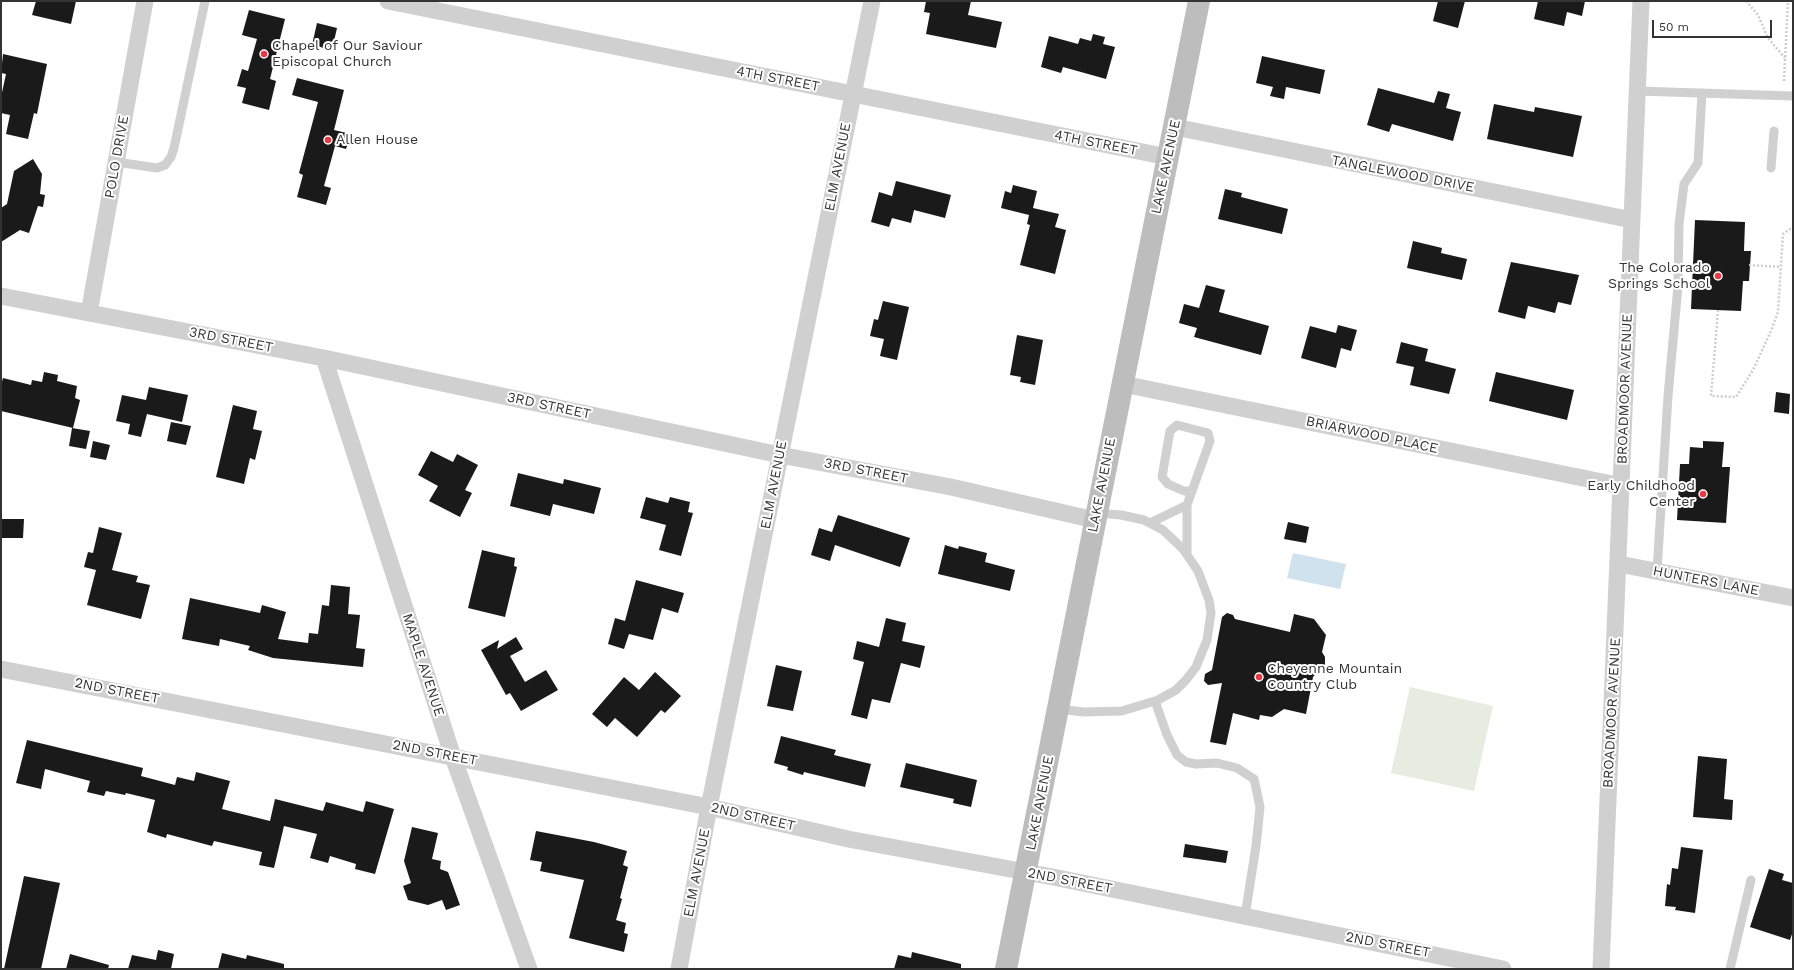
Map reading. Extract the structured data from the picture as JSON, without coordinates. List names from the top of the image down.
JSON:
{
  "streets": {
    "main road": ["LAKE AVENUE"],
    "street": [
      "4TH STREET",
      "POLO DRIVE",
      "ELM AVENUE",
      "TANGLEWOOD DRIVE",
      "3RD STREET",
      "BROADMOOR AVENUE",
      "BRIARWOOD PLACE",
      "HUNTERS LANE",
      "MAPLE AVENUE",
      "2ND STREET"
    ]
  },
  "crossings": [
    ["4TH STREET", "ELM AVENUE"],
    ["4TH STREET", "LAKE AVENUE"],
    ["POLO DRIVE", "3RD STREET"],
    ["ELM AVENUE", "3RD STREET"],
    ["ELM AVENUE", "2ND STREET"],
    ["LAKE AVENUE", "TANGLEWOOD DRIVE"],
    ["LAKE AVENUE", "3RD STREET"],
    ["LAKE AVENUE", "BRIARWOOD PLACE"],
    ["LAKE AVENUE", "2ND STREET"],
    ["TANGLEWOOD DRIVE", "BROADMOOR AVENUE"],
    ["3RD STREET", "MAPLE AVENUE"],
    ["BROADMOOR AVENUE", "BRIARWOOD PLACE"],
    ["BROADMOOR AVENUE", "HUNTERS LANE"],
    ["MAPLE AVENUE", "2ND STREET"]
  ],
  "places": [
    "Chapel of Our Saviour Episcopal Church",
    "Allen House",
    "The Colorado Springs School",
    "Early Childhood Center",
    "Cheyenne Mountain Country Club"
  ],
  "scale_bar": "50 m"
}
